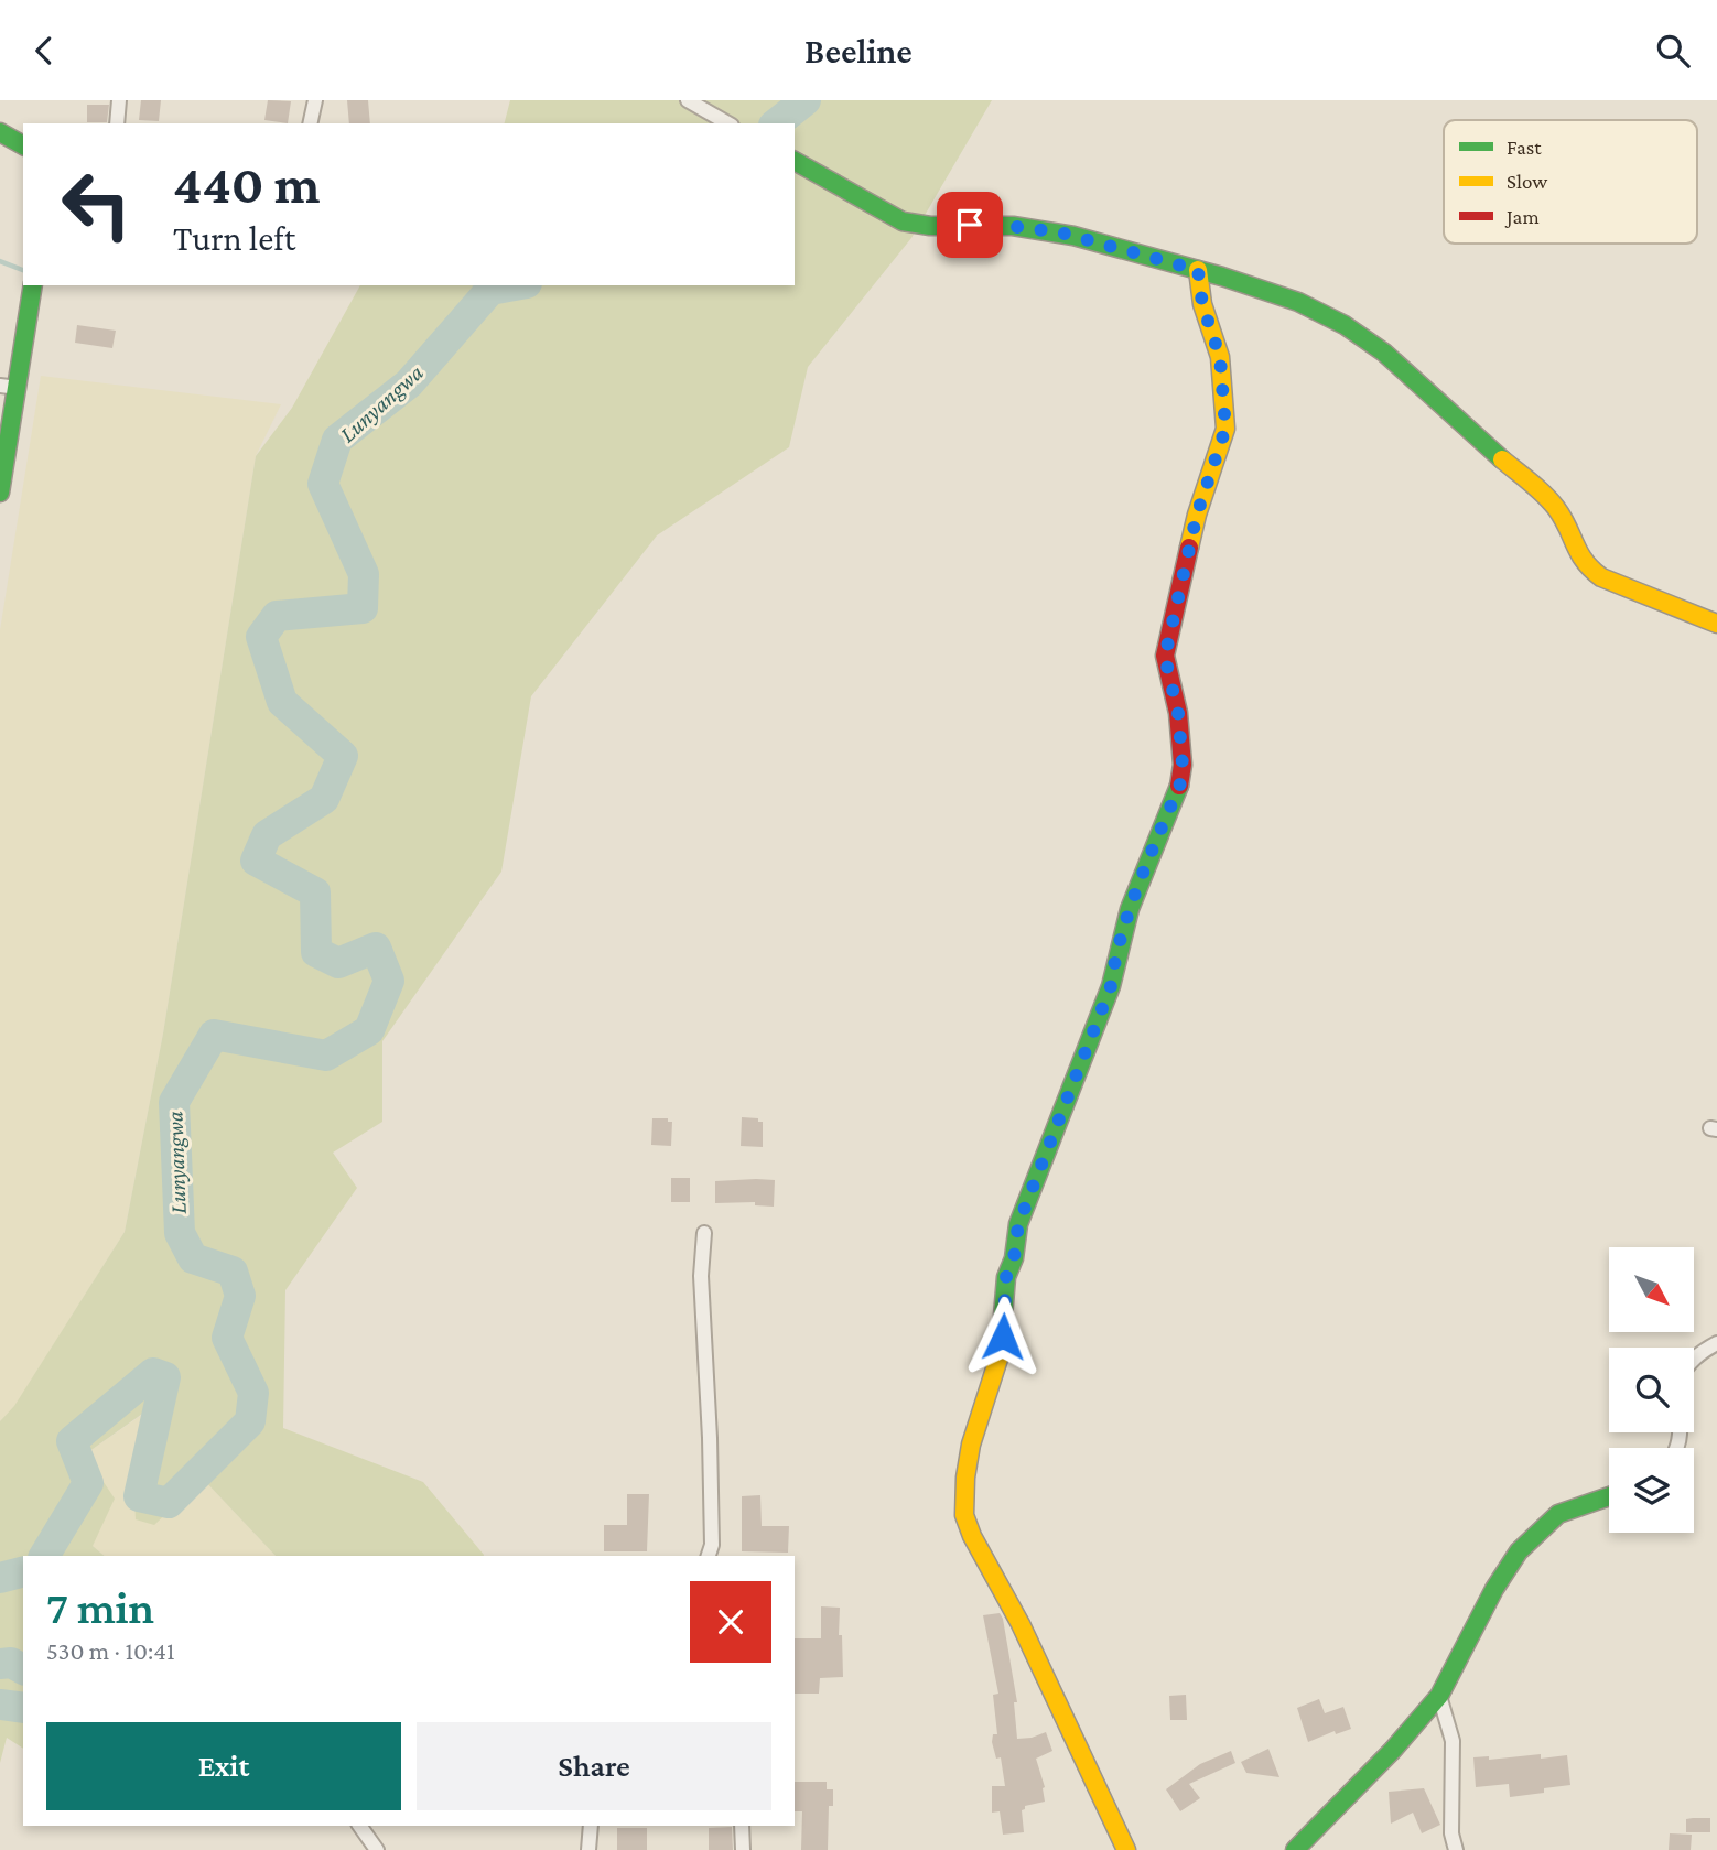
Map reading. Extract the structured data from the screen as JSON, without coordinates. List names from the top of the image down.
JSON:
{
  "water": ["Lunyangwa"],
  "legend": ["Fast", "Slow", "Jam"],
  "north": "bottom right",
  "page": {
    "header": "Beeline",
    "turn": ["440 m", "Turn left"],
    "heading": ["7 min", "530 m · 10:41"],
    "buttons": ["Exit", "Share"]
  }
}
